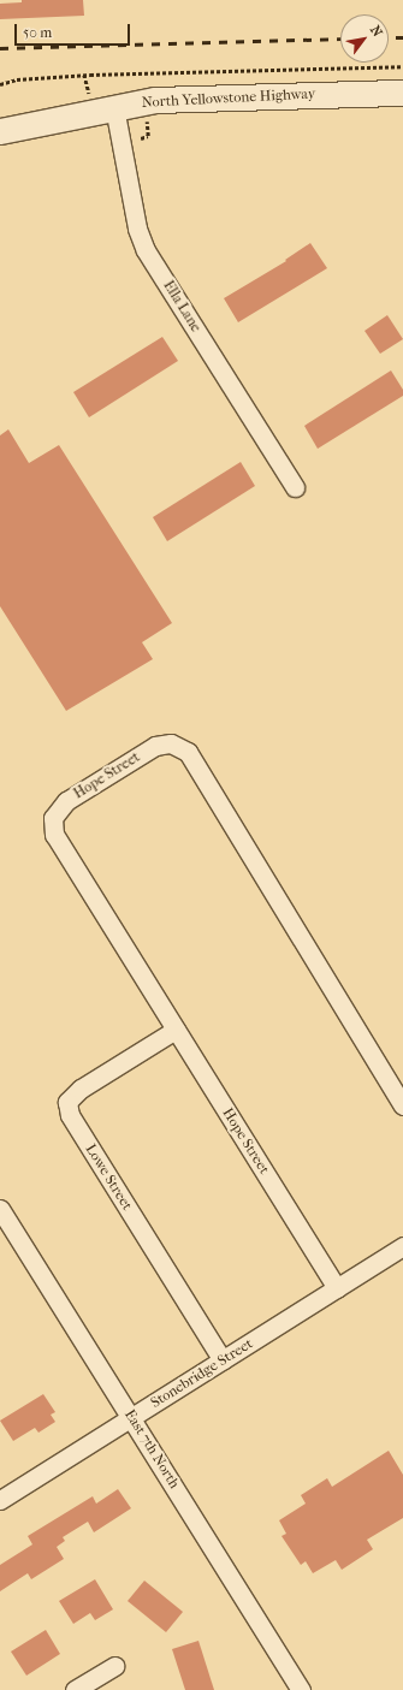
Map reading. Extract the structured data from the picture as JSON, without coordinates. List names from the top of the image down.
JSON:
{
  "streets": {
    "main road": ["North Yellowstone Highway"],
    "street": [
      "Ella Lane",
      "Hope Street",
      "Lowe Street",
      "Stonebridge Street",
      "East 7th North"
    ]
  },
  "crossings": [
    ["North Yellowstone Highway", "Ella Lane"],
    ["Hope Street", "Lowe Street"],
    ["Hope Street", "Stonebridge Street"],
    ["Lowe Street", "Stonebridge Street"],
    ["Stonebridge Street", "East 7th North"]
  ],
  "scale_bar": "50 m",
  "north": "top right"
}
